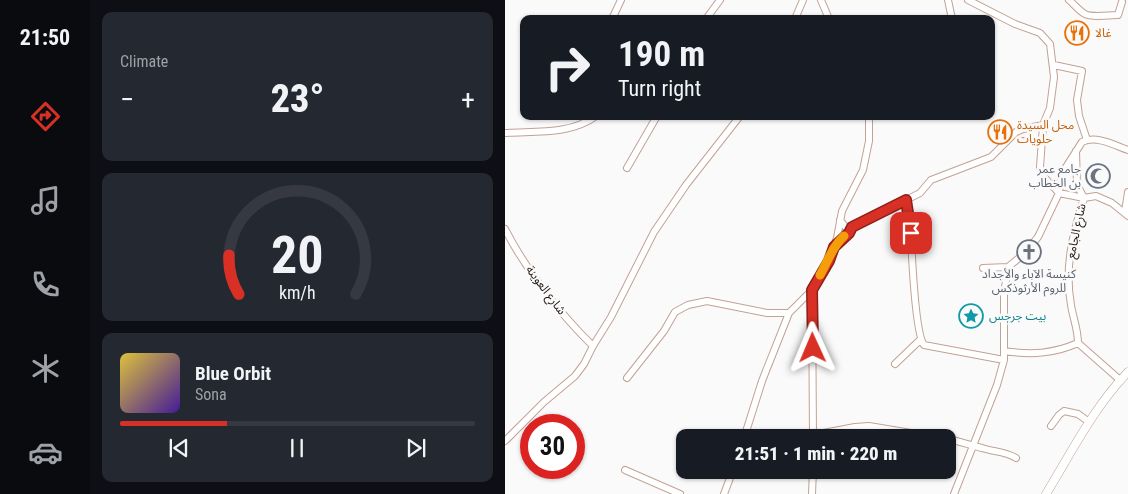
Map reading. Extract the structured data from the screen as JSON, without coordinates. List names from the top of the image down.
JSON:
{
  "streets": {
    "street": ["شارع الجامع", "شارع العوينة"]
  },
  "places": {
    "restaurant": ["غالا", "محل السيدة حلويات"],
    "mosque": ["جامع عمر بن الخطاب"],
    "church": ["كنيسة الآباء والأجداد للروم الأرثوذكس"],
    "place": ["بيت جرجس"]
  },
  "page": {
    "tabs": "21:50",
    "tile": "Climate",
    "turn": ["190 m", "Turn right"],
    "heat": ["−", "23°", "+"],
    "song": ["Blue Orbit", "Sona"],
    "limit": "30",
    "trip": "21:51 · 1 min · 220 m",
    "gauge": ["20", "km/h"]
  }
}
